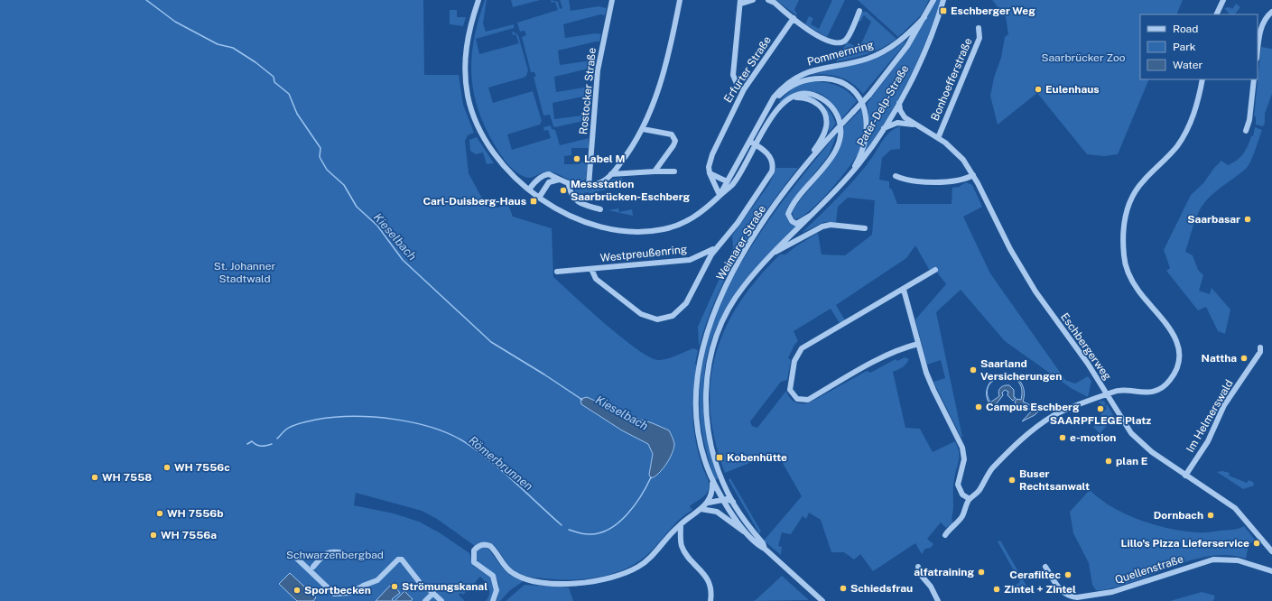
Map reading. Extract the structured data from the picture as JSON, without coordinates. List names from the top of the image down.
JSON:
{
  "streets": {
    "street": [
      "Pommernring",
      "Erfurter Straße",
      "Bonhoefferstraße",
      "Rostocker Straße",
      "Pater-Delp-Straße",
      "Weimarer Straße",
      "Westpreußenring",
      "Eschbergerweg",
      "Im Helmerswald",
      "Quellenstraße"
    ]
  },
  "crossings": [
    ["Pommernring", "Pater-Delp-Straße"],
    ["Pommernring", "Weimarer Straße"],
    ["Pommernring", "Westpreußenring"],
    ["Bonhoefferstraße", "Eschbergerweg"],
    ["Pater-Delp-Straße", "Weimarer Straße"],
    ["Pater-Delp-Straße", "Eschbergerweg"],
    ["Eschbergerweg", "Im Helmerswald"]
  ],
  "water": ["Kieselbach", "Römerbrunnen"],
  "parks": ["Saarbrücker Zoo", "St. Johanner Stadtwald", "Schwarzenbergbad"],
  "places": {
    "transit": ["Eschberger Weg", "Carl-Duisberg-Haus", "Kobenhütte"],
    "other": [
      "Eulenhaus",
      "Label M",
      "Messstation Saarbrücken-Eschberg",
      "Saarbasar",
      "Nattha",
      "Saarland Versicherungen",
      "Campus Eschberg",
      "SAARPFLEGE Platz",
      "e-motion",
      "plan E",
      "WH 7556c",
      "WH 7558",
      "Buser Rechtsanwalt",
      "WH 7556b",
      "Dornbach",
      "WH 7556a",
      "Lillo's Pizza Lieferservice",
      "alfatraining",
      "Cerafiltec",
      "Strömungskanal",
      "Schiedsfrau",
      "Zintel + Zintel",
      "Sportbecken"
    ]
  },
  "legend": ["Road", "Park", "Water"]
}
